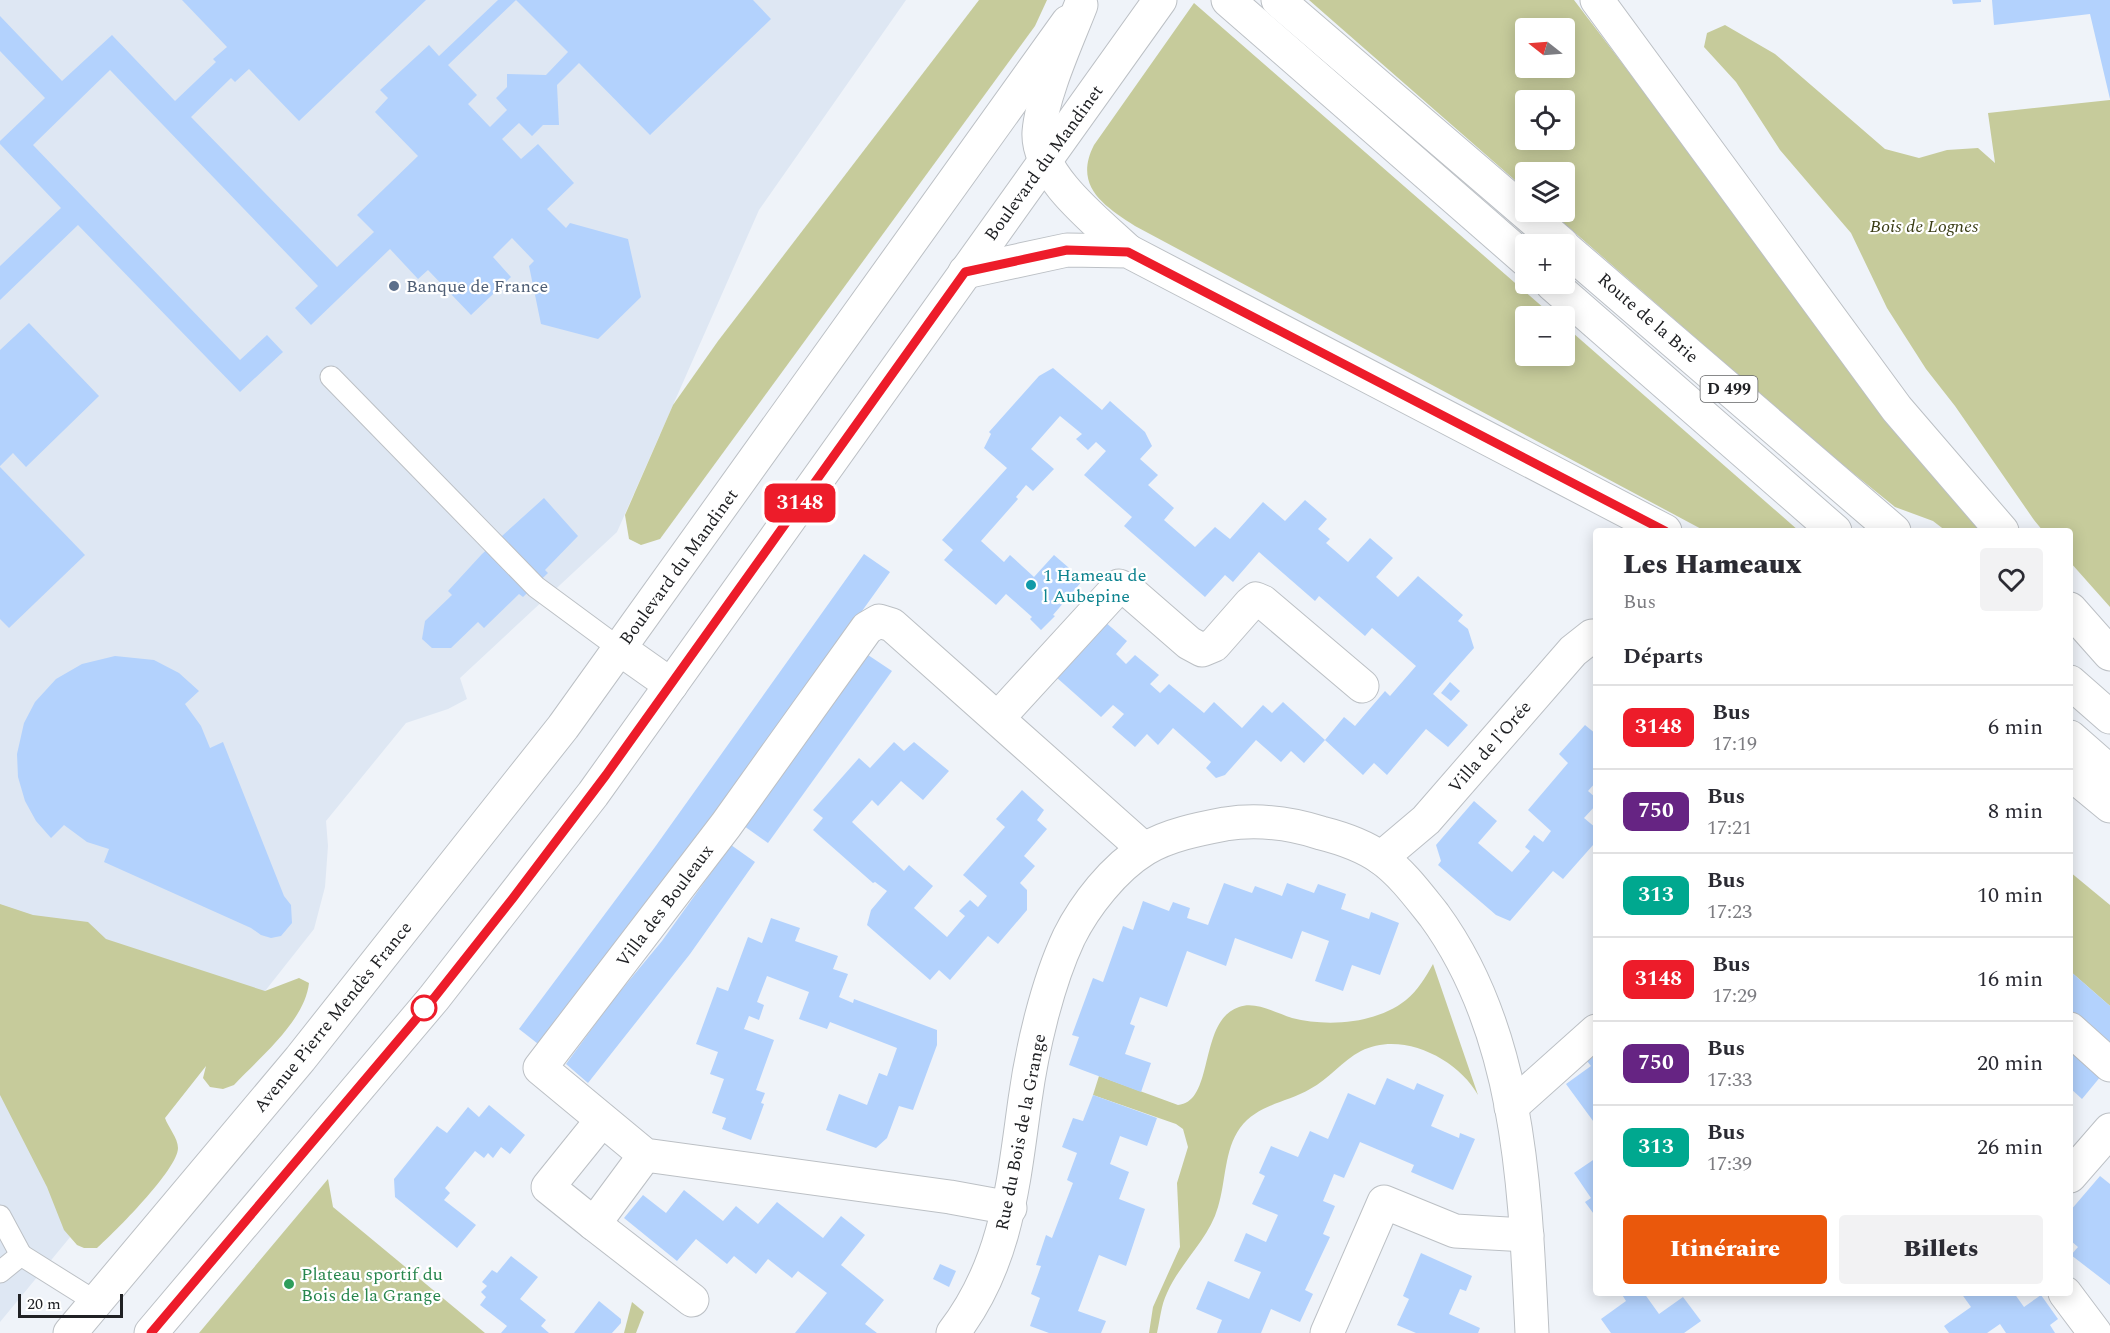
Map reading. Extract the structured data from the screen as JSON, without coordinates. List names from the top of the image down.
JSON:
{
  "streets": {
    "main road": [
      "Boulevard du Mandinet",
      "Route de la Brie",
      "D 499",
      "Villa de l'Orée",
      "Villa des Bouleaux",
      "Avenue Pierre Mendès France",
      "Rue du Bois de la Grange"
    ]
  },
  "crossings": [
    ["Boulevard du Mandinet", "Avenue Pierre Mendès France"],
    ["Villa de l'Orée", "Rue du Bois de la Grange"],
    ["Villa des Bouleaux", "Rue du Bois de la Grange"]
  ],
  "parks": ["Bois de Lognes"],
  "places": ["Banque de France", "1 Hameau de l Aubepine", "Plateau sportif du Bois de la Grange"],
  "lines": ["bus line 3148"],
  "scale_bar": "20 m",
  "north": "left",
  "page": {
    "on_map": "3148",
    "map_buttons": ["+", "−"],
    "heading": [
      ["Les Hameaux", "Bus"],
      "Départs"
    ],
    "list": [
      {
        "mark": "3148",
        "name": "Bus",
        "note": "17:19",
        "value": "6 min"
      },
      {
        "mark": "750",
        "name": "Bus",
        "note": "17:21",
        "value": "8 min"
      },
      {
        "mark": "313",
        "name": "Bus",
        "note": "17:23",
        "value": "10 min"
      },
      {
        "mark": "3148",
        "name": "Bus",
        "note": "17:29",
        "value": "16 min"
      },
      {
        "mark": "750",
        "name": "Bus",
        "note": "17:33",
        "value": "20 min"
      },
      {
        "mark": "313",
        "name": "Bus",
        "note": "17:39",
        "value": "26 min"
      }
    ],
    "buttons": ["Itinéraire", "Billets"],
    "scale": "20 m"
  }
}
